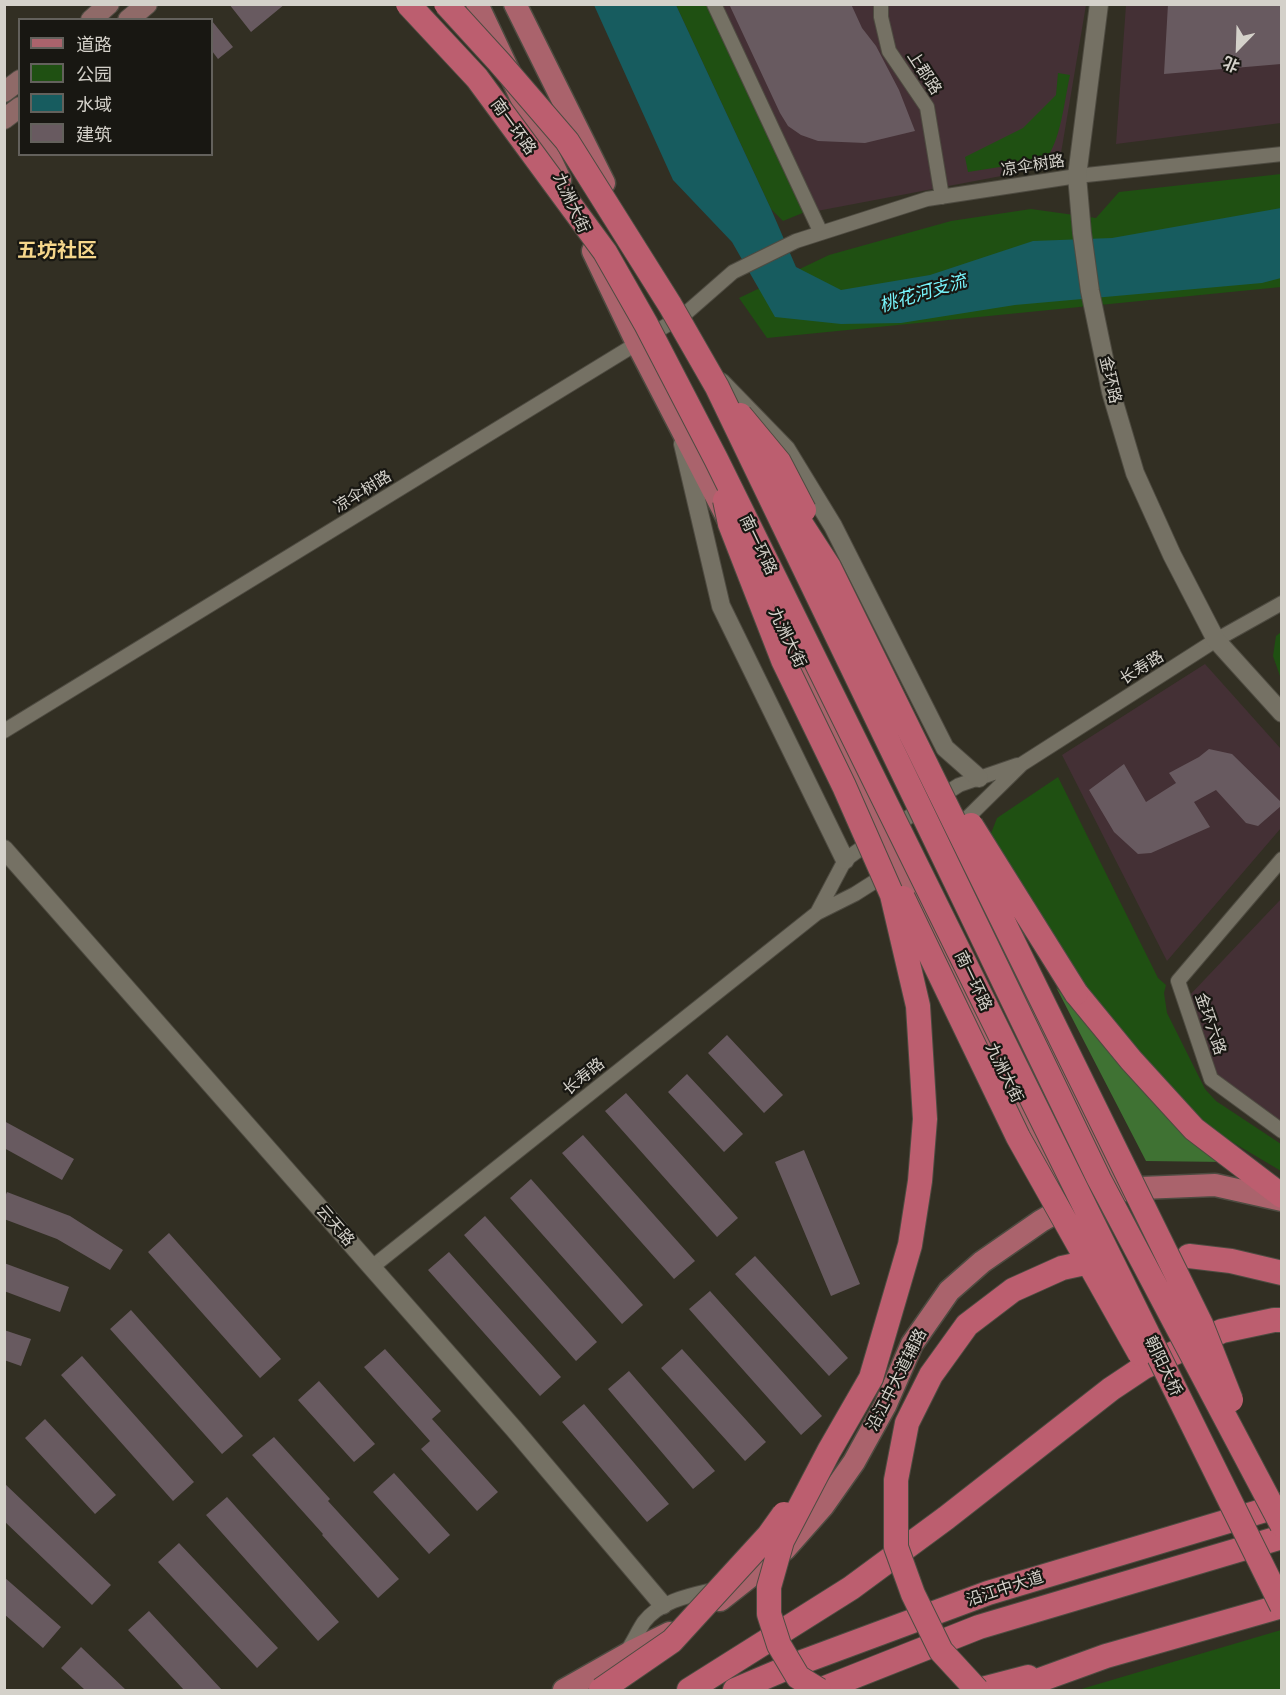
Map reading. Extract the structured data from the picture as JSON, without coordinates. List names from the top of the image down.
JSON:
{
  "streets": {
    "highway": ["南一环路", "朝阳大桥", "沿江中大道"],
    "main road": ["九洲大街", "沿江中大道辅路"],
    "street": [
      "上郡路",
      "凉伞树路",
      "金环路",
      "长寿路",
      "金环六路",
      "云天路"
    ]
  },
  "crossings": [
    ["上郡路", "凉伞树路"],
    ["南一环路", "朝阳大桥"],
    ["凉伞树路", "九洲大街"],
    ["凉伞树路", "金环路"],
    ["九洲大街", "长寿路"],
    ["九洲大街", "沿江中大道辅路"],
    ["金环路", "长寿路"],
    ["长寿路", "云天路"],
    ["朝阳大桥", "沿江中大道"]
  ],
  "districts": ["五坊社区"],
  "water": ["桃花河支流"],
  "legend": [
    "道路",
    "公园",
    "水域",
    "建筑"
  ],
  "north": "bottom left"
}
